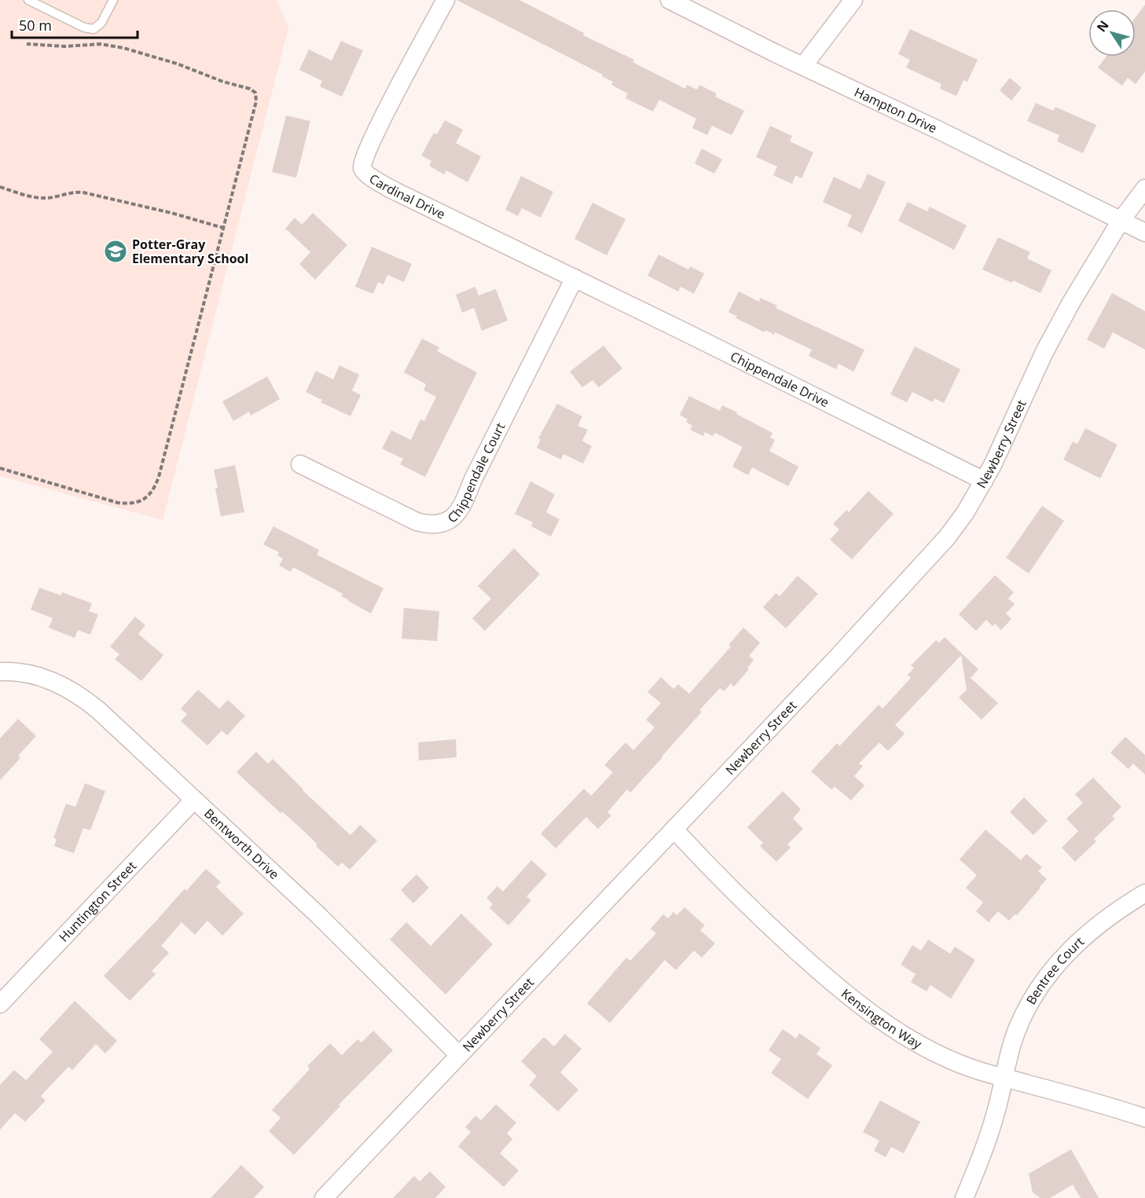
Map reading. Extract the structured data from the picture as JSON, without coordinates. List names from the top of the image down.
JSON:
{
  "streets": {
    "street": [
      "Hampton Drive",
      "Cardinal Drive",
      "Chippendale Drive",
      "Newberry Street",
      "Chippendale Court",
      "Bentworth Drive",
      "Huntington Street",
      "Bentree Court",
      "Kensington Way"
    ]
  },
  "crossings": [
    ["Hampton Drive", "Newberry Street"],
    ["Cardinal Drive", "Chippendale Drive"],
    ["Cardinal Drive", "Chippendale Court"],
    ["Chippendale Drive", "Newberry Street"],
    ["Chippendale Drive", "Chippendale Court"],
    ["Newberry Street", "Bentworth Drive"],
    ["Newberry Street", "Kensington Way"],
    ["Bentworth Drive", "Huntington Street"],
    ["Bentree Court", "Kensington Way"]
  ],
  "places": {
    "school or university": ["Potter-Gray Elementary School"]
  },
  "scale_bar": "50 m",
  "north": "top left"
}
